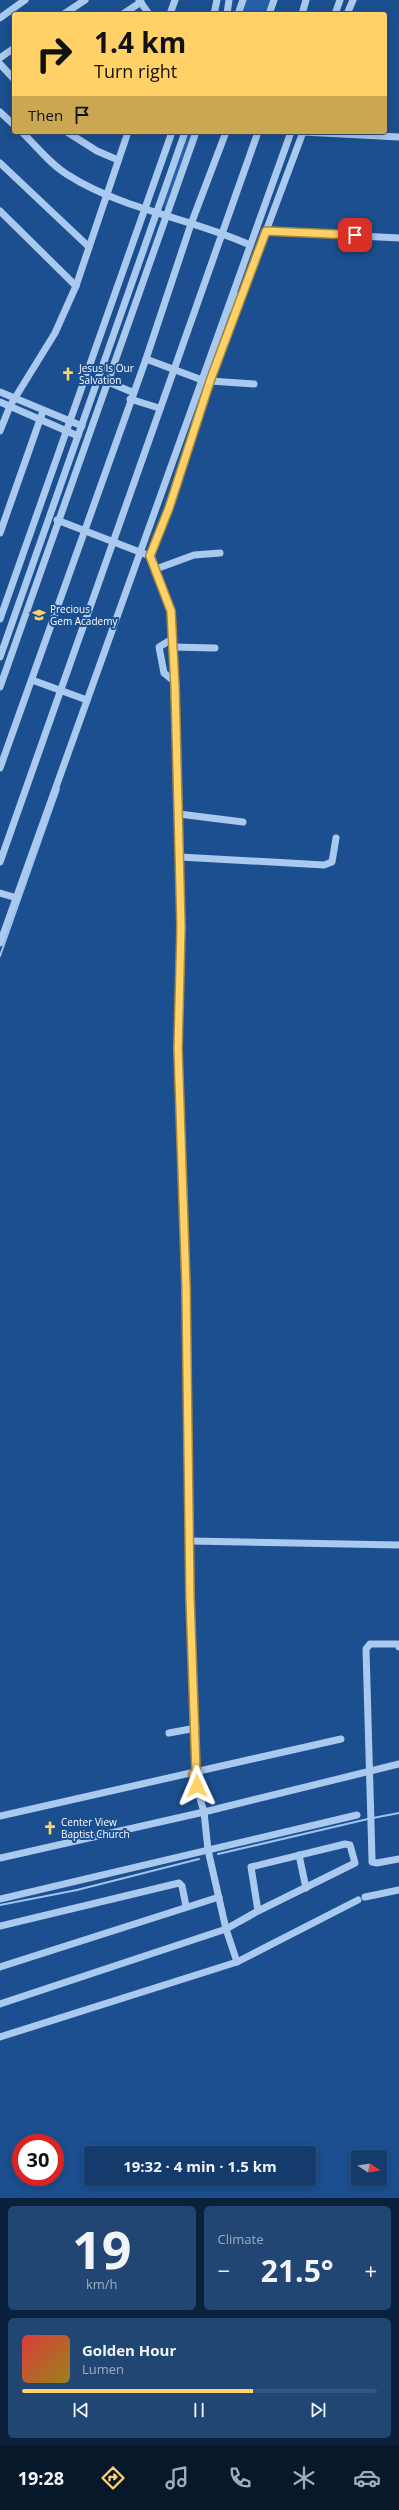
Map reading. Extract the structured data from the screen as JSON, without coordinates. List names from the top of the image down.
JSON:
{
  "places": {
    "church": ["Jesus Is Our Salvation", "Center View Baptist Church"],
    "school or university": ["Precious Gem Academy"]
  },
  "north": "right",
  "page": {
    "turn": ["1.4 km", "Turn right"],
    "then": "Then",
    "limit": "30",
    "trip": "19:32 · 4 min · 1.5 km",
    "tile": [
      ["19", "km/h"],
      "Climate"
    ],
    "heat": ["−", "21.5°", "+"],
    "song": ["Golden Hour", "Lumen"],
    "tabs": "19:28"
  }
}
